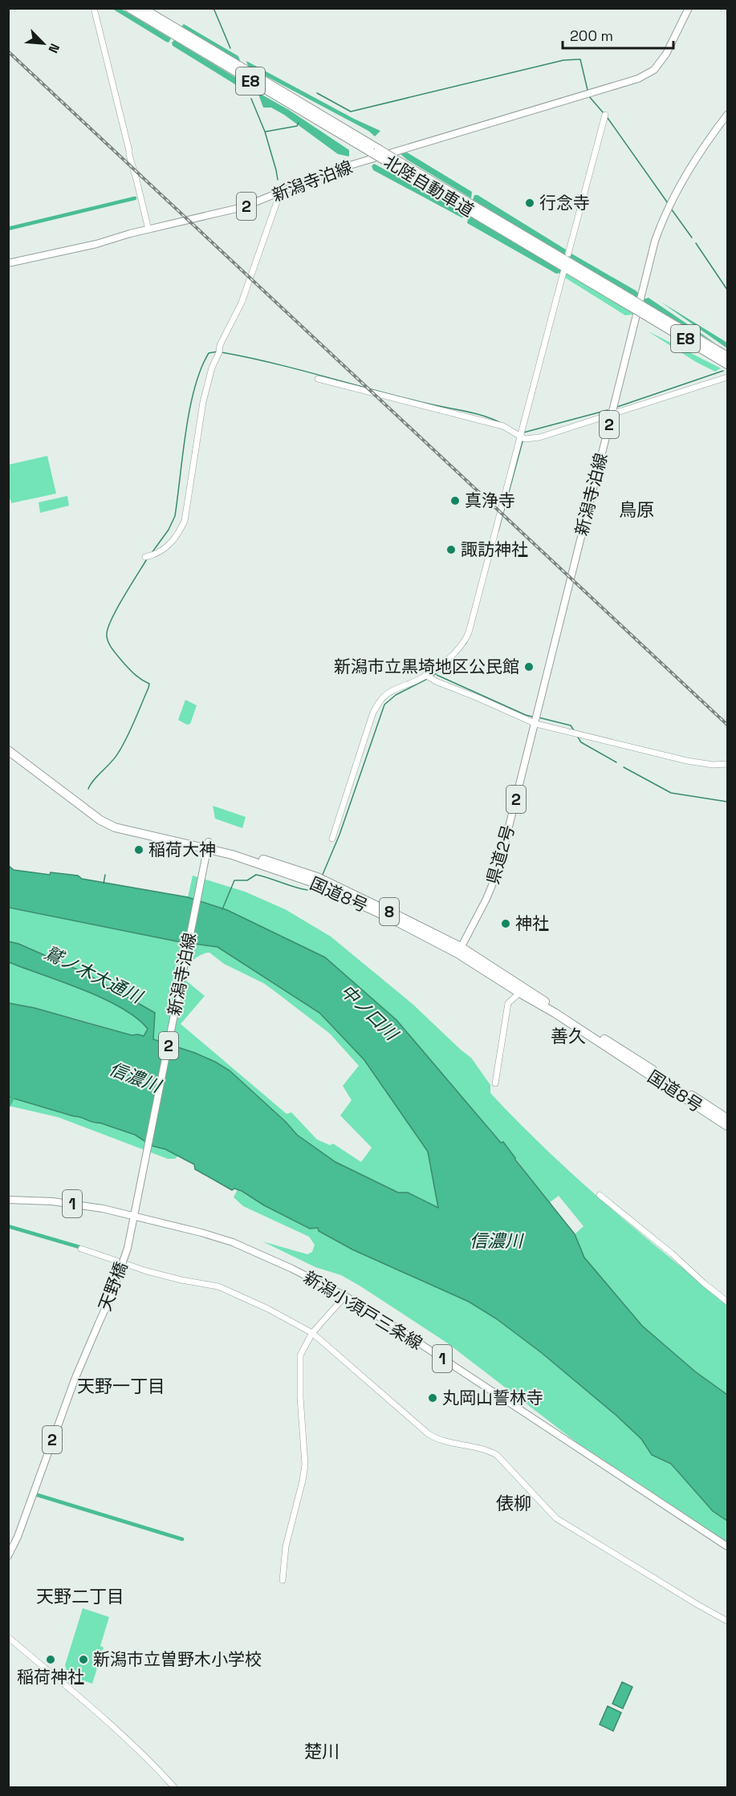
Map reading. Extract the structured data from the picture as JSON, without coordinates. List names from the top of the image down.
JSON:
{
  "streets": {
    "highway": [
      "E8",
      "北陸自動車道",
      "国道8号",
      "8"
    ],
    "main road": [
      "新潟寺泊線",
      "2",
      "県道2号",
      "1",
      "天野橋",
      "新潟小須戸三条線"
    ]
  },
  "crossings": [
    ["新潟寺泊線", "県道2号"],
    ["新潟寺泊線", "国道8号"],
    ["新潟寺泊線", "天野橋"],
    ["新潟寺泊線", "新潟小須戸三条線"],
    ["県道2号", "国道8号"]
  ],
  "districts": [
    "鳥原",
    "善久",
    "天野一丁目",
    "俵柳",
    "天野二丁目",
    "楚川"
  ],
  "water": ["鷲ノ木大通川", "中ノ口川", "信濃川"],
  "places": [
    "行念寺",
    "真浄寺",
    "諏訪神社",
    "新潟市立黒埼地区公民館",
    "稲荷大神",
    "神社",
    "丸岡山誓林寺",
    "稲荷神社",
    "新潟市立曽野木小学校"
  ],
  "scale_bar": "200 m",
  "north": "bottom right"
}
